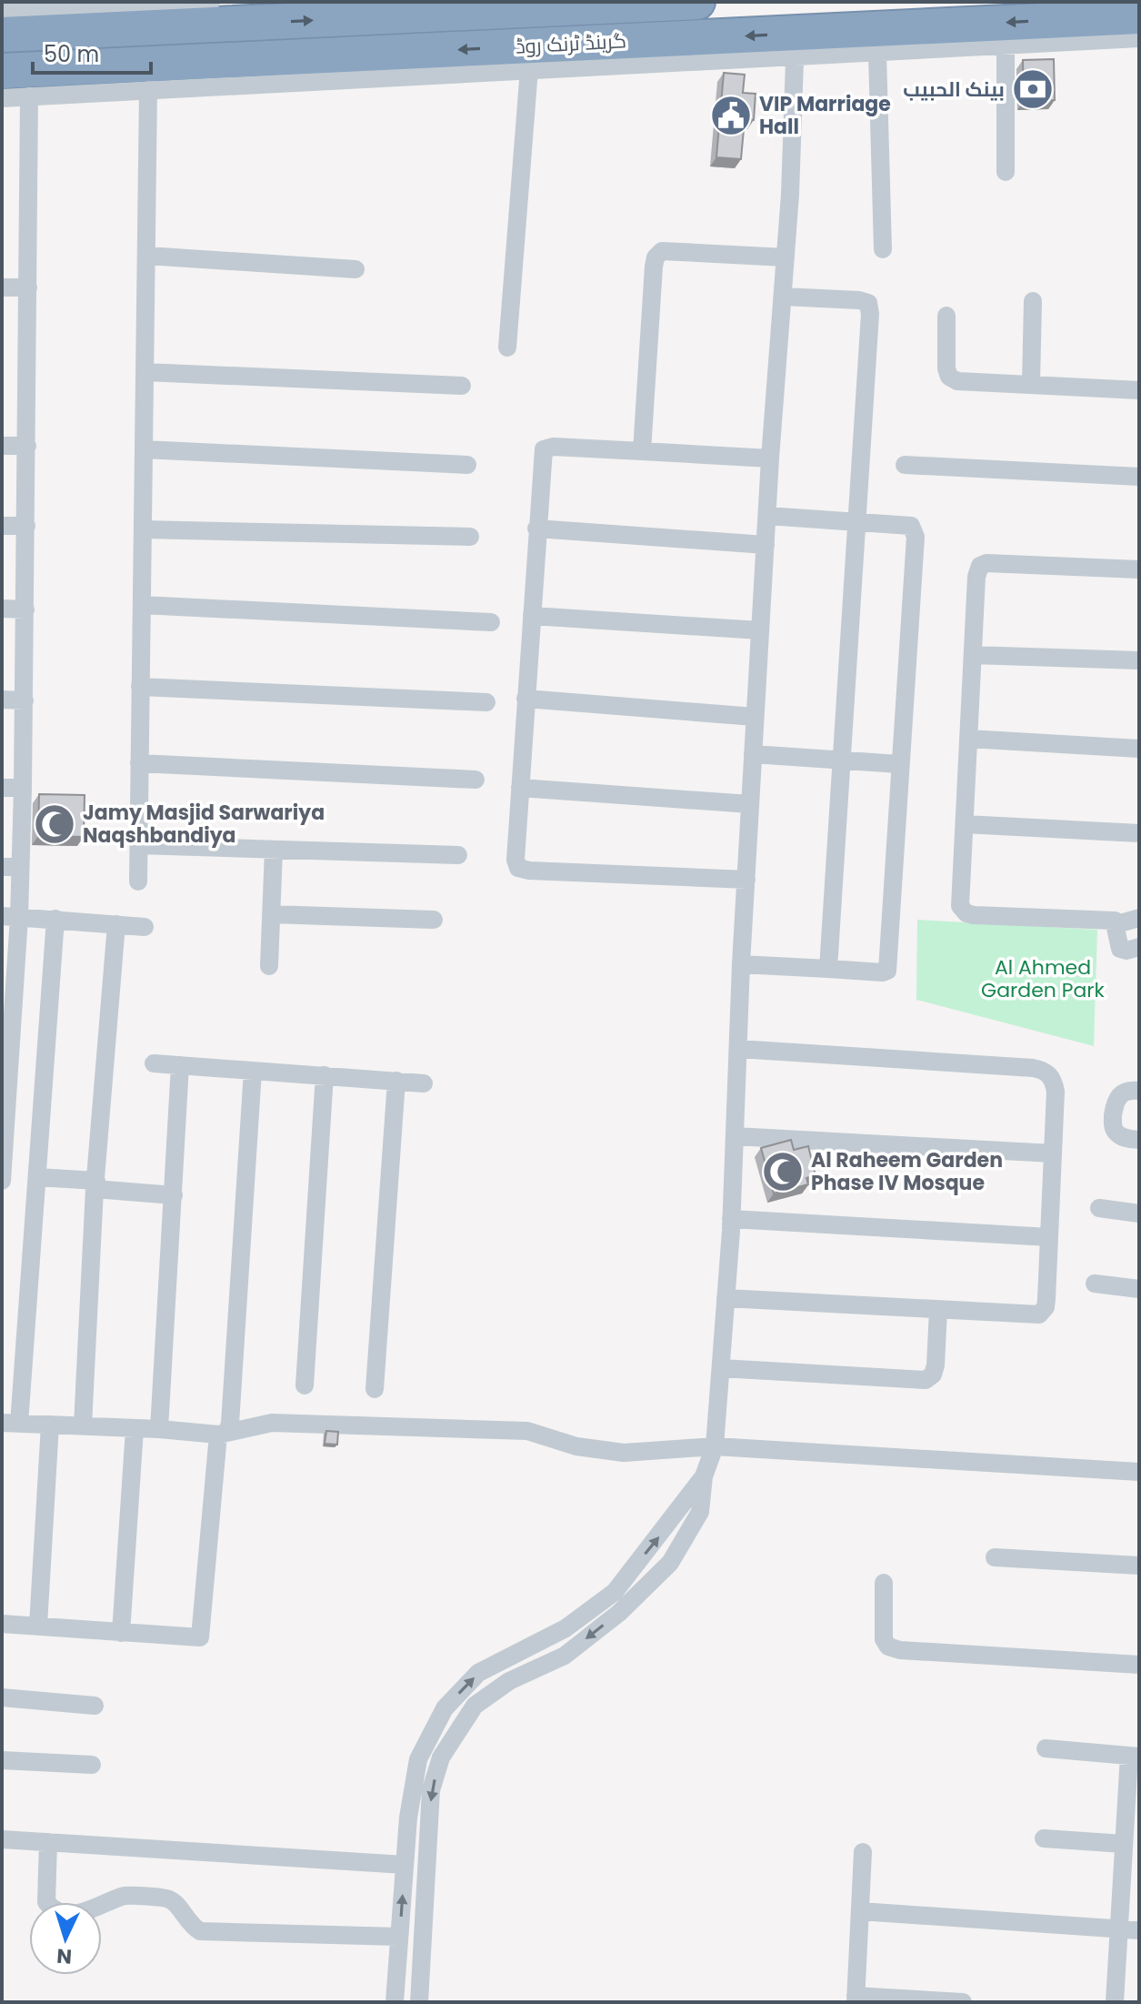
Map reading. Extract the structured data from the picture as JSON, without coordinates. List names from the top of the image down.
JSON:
{
  "streets": {
    "highway": ["گرینڈ ٹرنک روڈ"]
  },
  "parks": ["Al Ahmed Garden Park"],
  "places": {
    "bank": ["بينک الحبيب"],
    "public building": ["VIP Marriage Hall"],
    "mosque": ["Jamy Masjid Sarwariya Naqshbandiya", "Al Raheem Garden Phase IV Mosque"]
  },
  "scale_bar": "50 m",
  "north": "bottom"
}
